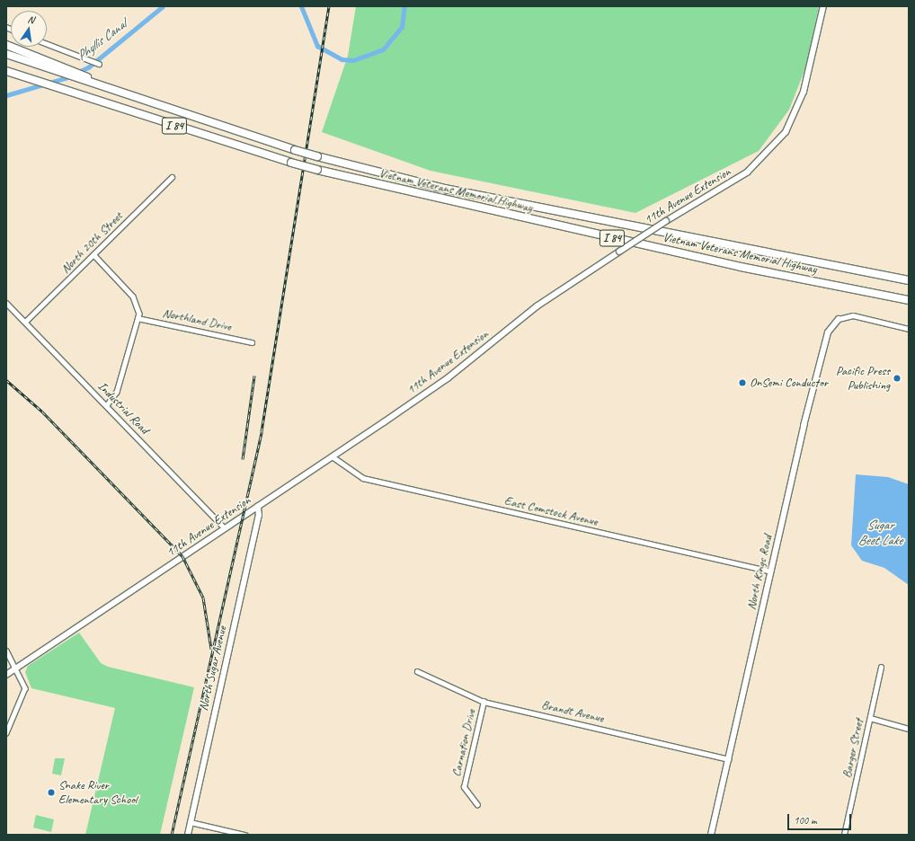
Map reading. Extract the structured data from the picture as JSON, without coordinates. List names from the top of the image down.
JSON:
{
  "streets": {
    "highway": ["I 84", "Vietnam Veterans Memorial Highway"],
    "street": [
      "11th Avenue Extension",
      "North 20th Street",
      "Northland Drive",
      "Industrial Road",
      "East Comstock Avenue",
      "North Kings Road",
      "North Sugar Avenue",
      "Brandt Avenue",
      "Carnation Drive",
      "Barger Street"
    ]
  },
  "crossings": [
    ["I 84", "Vietnam Veterans Memorial Highway"],
    ["11th Avenue Extension", "Industrial Road"],
    ["11th Avenue Extension", "East Comstock Avenue"],
    ["11th Avenue Extension", "North Sugar Avenue"],
    ["North 20th Street", "Industrial Road"],
    ["East Comstock Avenue", "North Kings Road"],
    ["North Kings Road", "Brandt Avenue"],
    ["Brandt Avenue", "Carnation Drive"]
  ],
  "water": ["Phyllis Canal", "Sugar Beet Lake"],
  "places": ["Pacific Press Publishing", "OnSemi Conductor", "Snake River Elementary School"],
  "scale_bar": "100 m",
  "north": "top"
}
